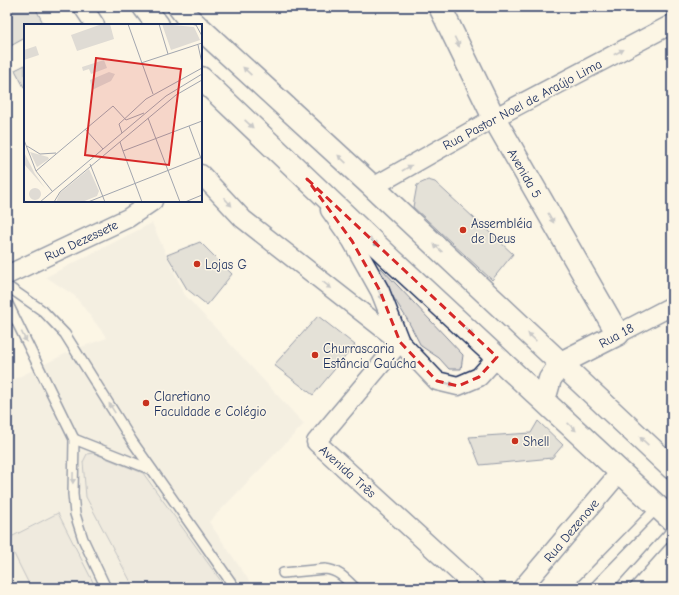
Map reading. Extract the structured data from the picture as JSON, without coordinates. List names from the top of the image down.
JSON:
{
  "streets": {
    "main road": ["Avenida 5", "Rua 18"],
    "street": [
      "Rua Pastor Noel de Araújo Lima",
      "Rua Dezessete",
      "Avenida Três",
      "Rua Dezenove"
    ]
  },
  "crossings": [
    ["Rua Pastor Noel de Araújo Lima", "Avenida 5"],
    ["Avenida 5", "Rua 18"]
  ],
  "one_way": ["Rua Pastor Noel de Araújo Lima"],
  "places": [
    "Assembléia de Deus",
    "Lojas G",
    "Churrascaria Estância Gaúcha",
    "Claretiano Faculdade e Colégio",
    "Shell"
  ]
}
